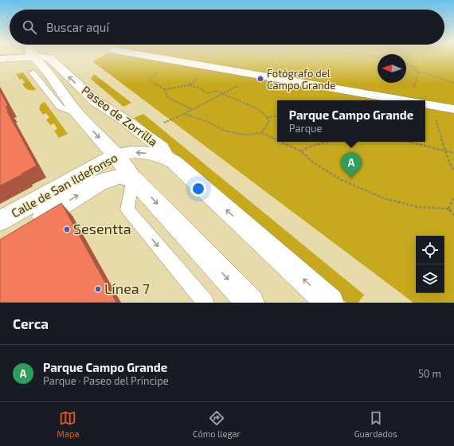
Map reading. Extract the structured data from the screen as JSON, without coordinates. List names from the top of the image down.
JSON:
{
  "streets": {
    "street": ["Paseo de Zorrilla", "Calle de San Ildefonso"]
  },
  "crossings": [
    ["Paseo de Zorrilla", "Calle de San Ildefonso"]
  ],
  "places": ["Fotógrafo del Campo Grande", "Sesentta", "Línea 7"],
  "north": "left",
  "page": {
    "search": "Buscar aquí",
    "popup": ["Parque Campo Grande", "Parque"],
    "pins": "A",
    "heading": "Cerca",
    "list": [
      {
        "mark": "A",
        "name": "Parque Campo Grande",
        "note": "Parque · Paseo del Príncipe",
        "value": "50 m"
      }
    ],
    "nav": ["Mapa", "Cómo llegar", "Guardados"]
  }
}
